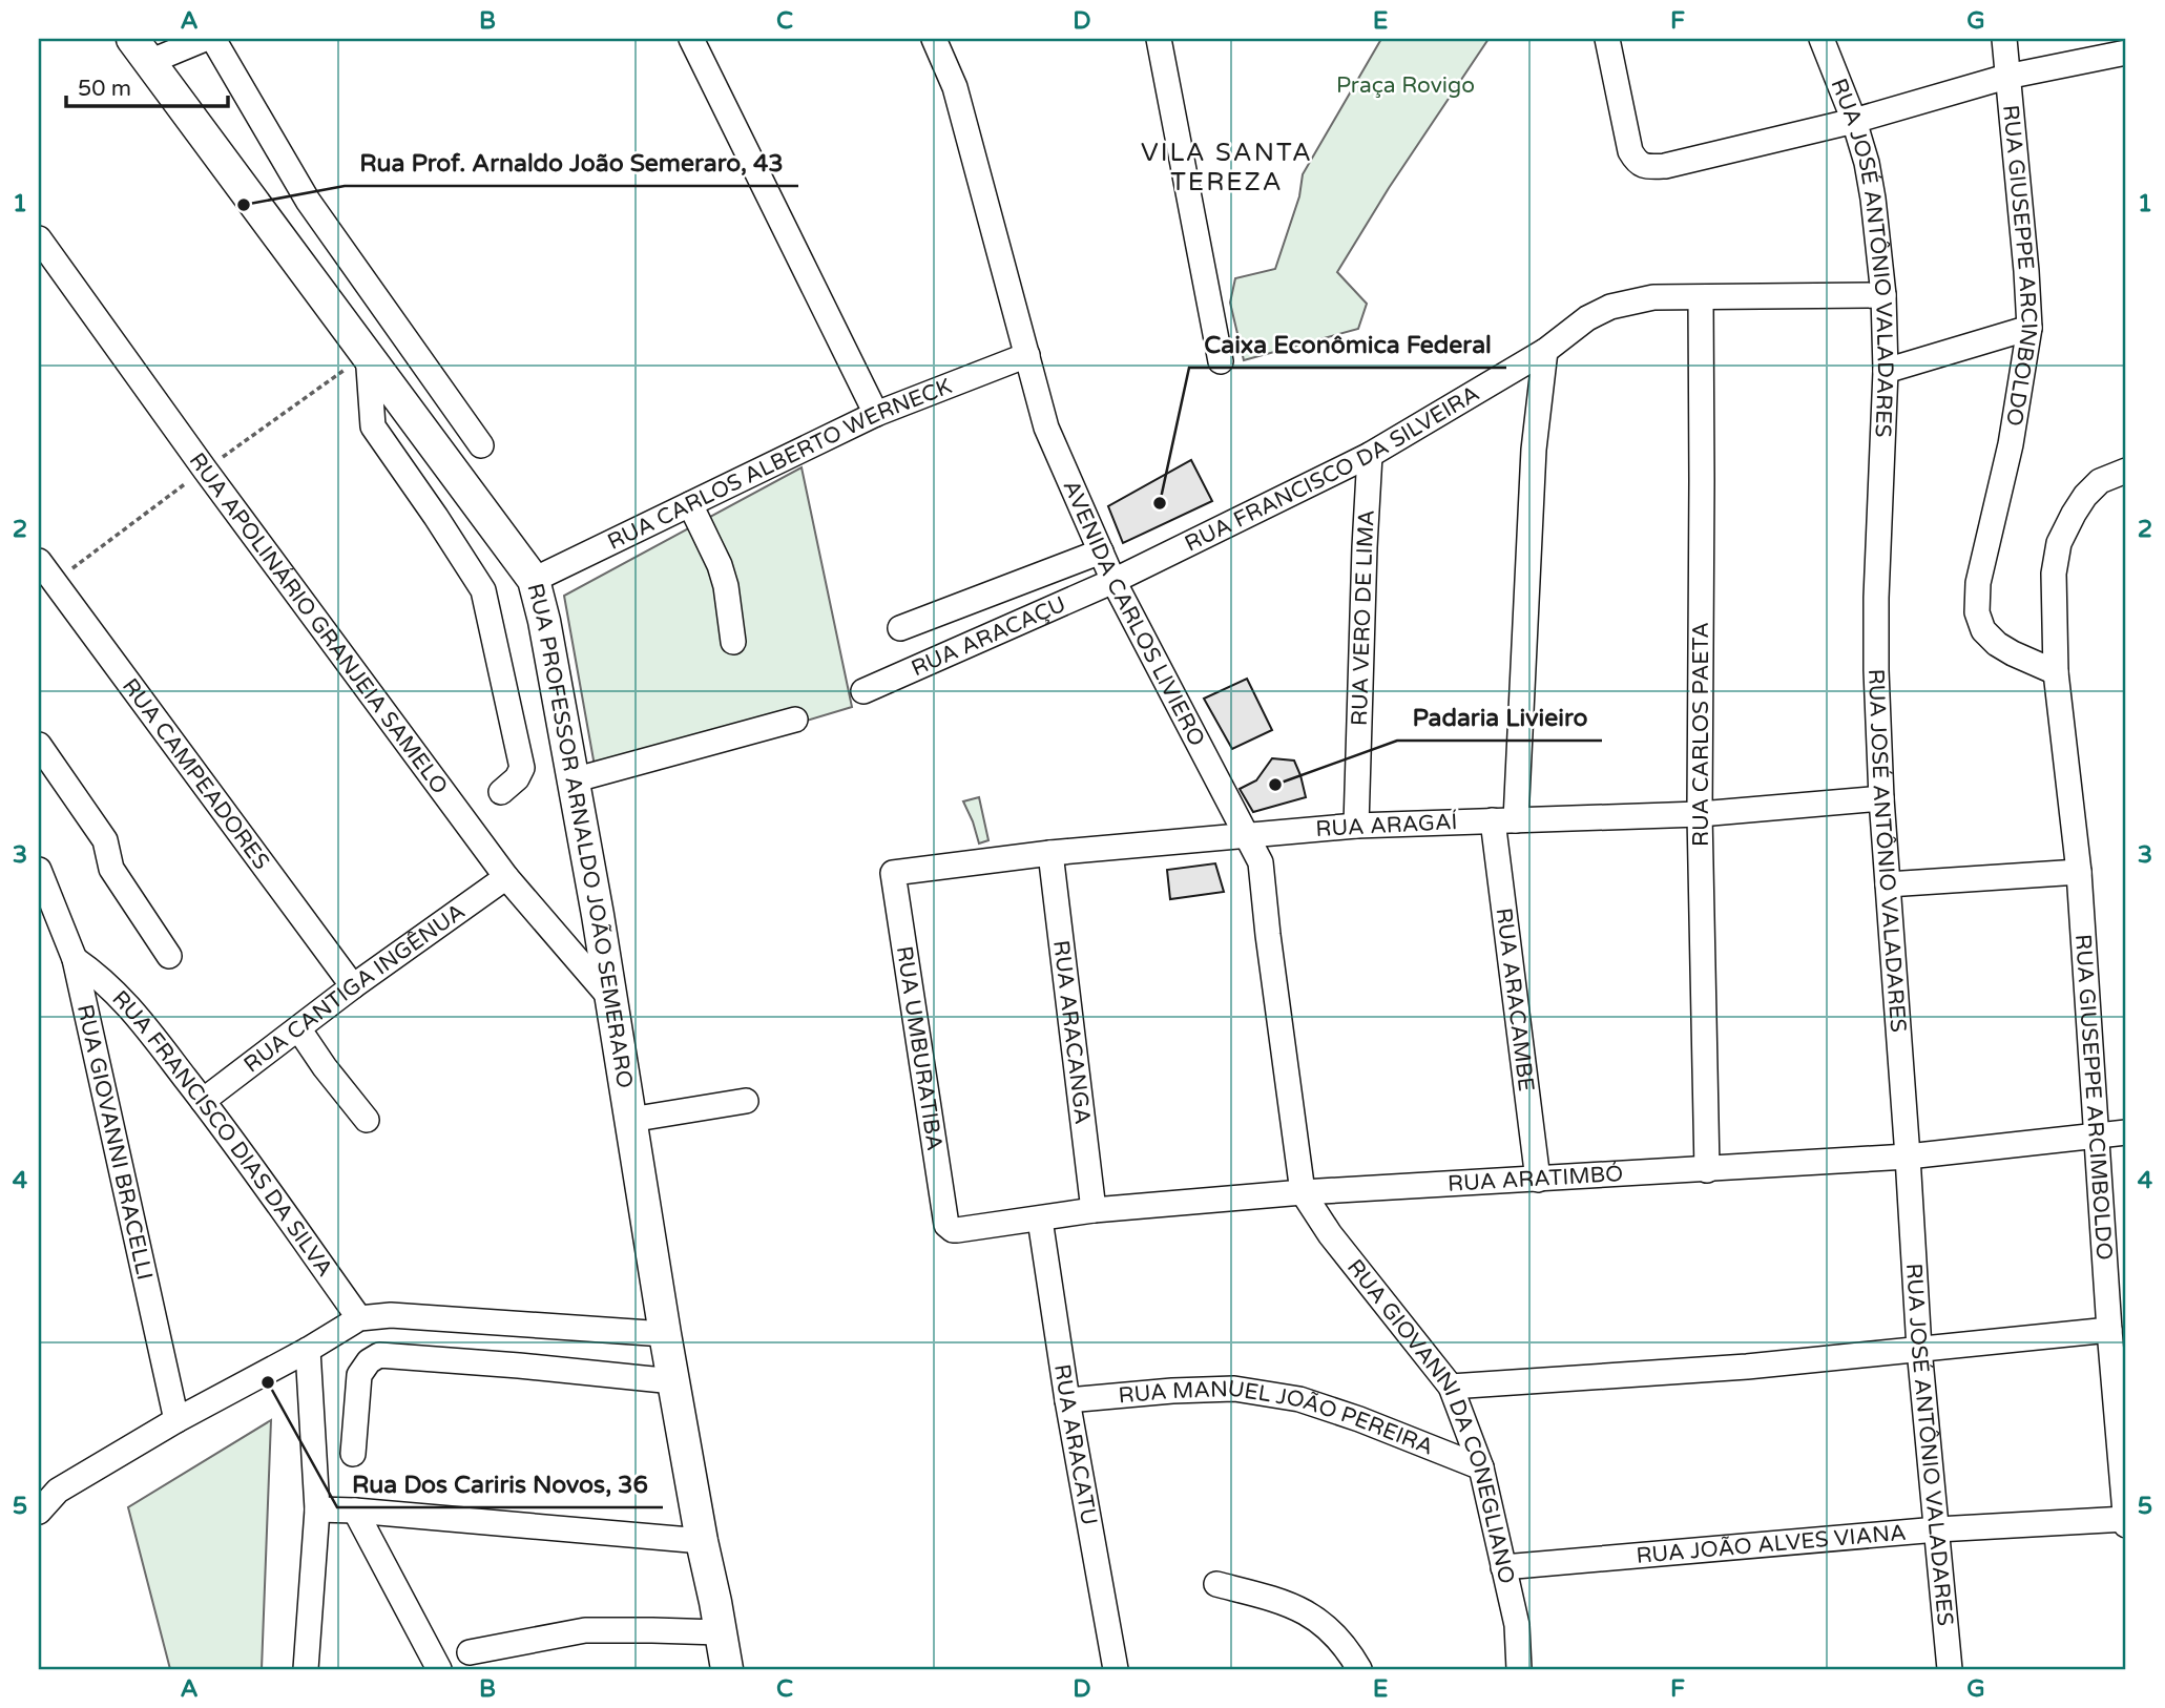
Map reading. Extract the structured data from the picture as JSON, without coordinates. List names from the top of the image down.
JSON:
{
  "streets": {
    "main road": ["RUA PROFESSOR ARNALDO JOÃO SEMERARO"],
    "street": [
      "RUA JOSÉ ANTÔNIO VALADARES",
      "RUA GIUSEPPE ARCINBOLDO",
      "RUA CARLOS ALBERTO WERNECK",
      "RUA FRANCISCO DA SILVEIRA",
      "AVENIDA CARLOS LIVIERO",
      "RUA VERO DE LIMA",
      "RUA APOLINÁRIO GRANJEIA SAMELO",
      "RUA ARACAÇU",
      "RUA CARLOS PAETA",
      "RUA CAMPEADORES",
      "RUA ARAGAÍ",
      "RUA CANTIGA INGÊNUA",
      "RUA ARACAMBE",
      "RUA ARACANGA",
      "RUA UMBURATIBA",
      "RUA GIUSEPPE ARCIMBOLDO",
      "RUA FRANCISCO DIAS DA SILVA",
      "RUA GIOVANNI BRACELLI",
      "RUA ARATIMBÓ",
      "RUA MANUEL JOÃO PEREIRA",
      "RUA GIOVANNI DA CONEGLIANO",
      "RUA ARACATU",
      "RUA JOÃO ALVES VIANA"
    ]
  },
  "crossings": [
    ["RUA JOSÉ ANTÔNIO VALADARES", "RUA FRANCISCO DA SILVEIRA"],
    ["RUA JOSÉ ANTÔNIO VALADARES", "RUA ARAGAÍ"],
    ["RUA JOSÉ ANTÔNIO VALADARES", "RUA ARATIMBÓ"],
    ["RUA JOSÉ ANTÔNIO VALADARES", "RUA JOÃO ALVES VIANA"],
    ["RUA GIUSEPPE ARCINBOLDO", "RUA GIUSEPPE ARCIMBOLDO"],
    ["RUA CARLOS ALBERTO WERNECK", "AVENIDA CARLOS LIVIERO"],
    ["RUA CARLOS ALBERTO WERNECK", "RUA PROFESSOR ARNALDO JOÃO SEMERARO"],
    ["RUA FRANCISCO DA SILVEIRA", "AVENIDA CARLOS LIVIERO"],
    ["RUA FRANCISCO DA SILVEIRA", "RUA VERO DE LIMA"],
    ["RUA FRANCISCO DA SILVEIRA", "RUA ARACAÇU"],
    ["RUA FRANCISCO DA SILVEIRA", "RUA CARLOS PAETA"],
    ["RUA FRANCISCO DA SILVEIRA", "RUA ARACAMBE"],
    ["AVENIDA CARLOS LIVIERO", "RUA ARACAÇU"],
    ["AVENIDA CARLOS LIVIERO", "RUA ARAGAÍ"],
    ["AVENIDA CARLOS LIVIERO", "RUA ARATIMBÓ"],
    ["AVENIDA CARLOS LIVIERO", "RUA GIOVANNI DA CONEGLIANO"],
    ["RUA VERO DE LIMA", "RUA ARAGAÍ"],
    ["RUA APOLINÁRIO GRANJEIA SAMELO", "RUA PROFESSOR ARNALDO JOÃO SEMERARO"],
    ["RUA APOLINÁRIO GRANJEIA SAMELO", "RUA CANTIGA INGÊNUA"],
    ["RUA CARLOS PAETA", "RUA ARAGAÍ"],
    ["RUA CARLOS PAETA", "RUA ARATIMBÓ"],
    ["RUA CAMPEADORES", "RUA CANTIGA INGÊNUA"],
    ["RUA ARAGAÍ", "RUA ARACAMBE"],
    ["RUA ARAGAÍ", "RUA ARACANGA"],
    ["RUA ARAGAÍ", "RUA UMBURATIBA"],
    ["RUA CANTIGA INGÊNUA", "RUA FRANCISCO DIAS DA SILVA"],
    ["RUA ARACAMBE", "RUA ARATIMBÓ"],
    ["RUA ARACANGA", "RUA ARATIMBÓ"],
    ["RUA UMBURATIBA", "RUA ARATIMBÓ"],
    ["RUA GIUSEPPE ARCIMBOLDO", "RUA ARATIMBÓ"],
    ["RUA GIUSEPPE ARCIMBOLDO", "RUA JOÃO ALVES VIANA"],
    ["RUA FRANCISCO DIAS DA SILVA", "RUA GIOVANNI BRACELLI"],
    ["RUA ARATIMBÓ", "RUA GIOVANNI DA CONEGLIANO"],
    ["RUA ARATIMBÓ", "RUA ARACATU"],
    ["RUA MANUEL JOÃO PEREIRA", "RUA GIOVANNI DA CONEGLIANO"],
    ["RUA MANUEL JOÃO PEREIRA", "RUA ARACATU"],
    ["RUA GIOVANNI DA CONEGLIANO", "RUA JOÃO ALVES VIANA"]
  ],
  "districts": ["VILA SANTA TEREZA"],
  "parks": ["Praça Rovigo"],
  "places": [
    "Rua Prof. Arnaldo João Semeraro, 43",
    "Caixa Econômica Federal",
    "Padaria Livieiro",
    "Rua Dos Cariris Novos, 36"
  ],
  "scale_bar": "50 m",
  "grid": {
    "columns": [
      "A",
      "B",
      "C",
      "D",
      "E",
      "F",
      "G"
    ],
    "rows": [
      "1",
      "2",
      "3",
      "4",
      "5"
    ]
  }
}
